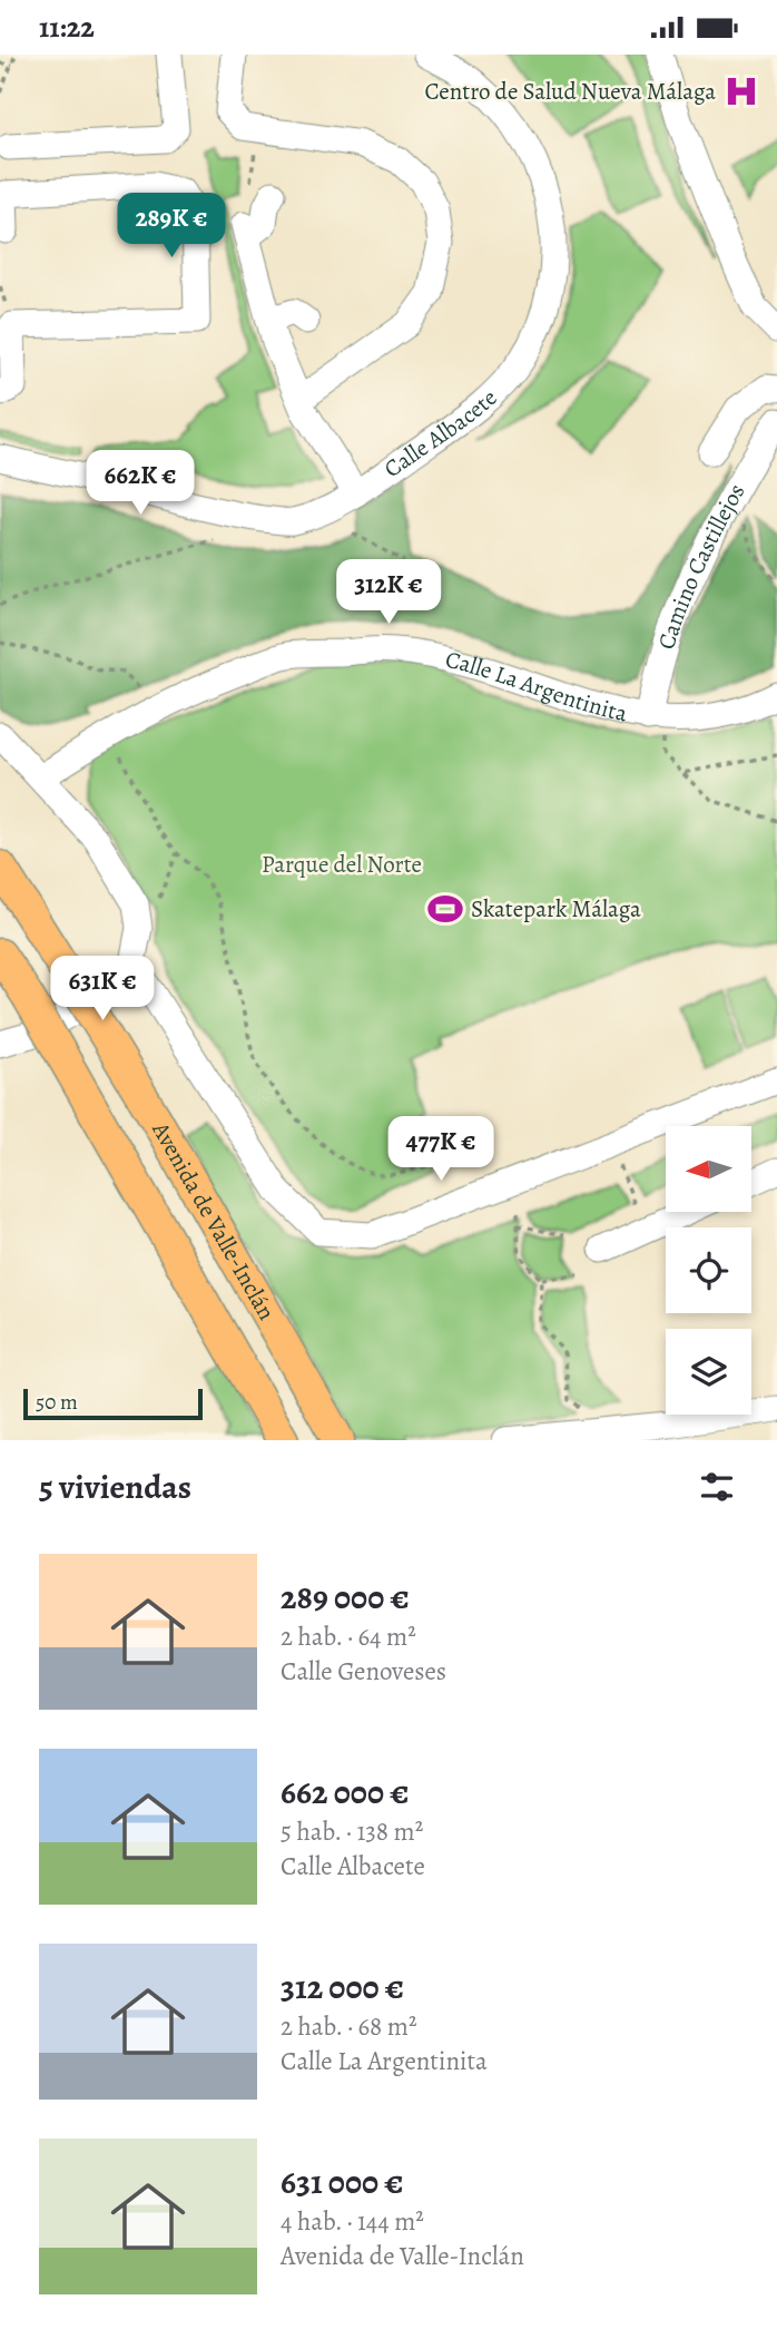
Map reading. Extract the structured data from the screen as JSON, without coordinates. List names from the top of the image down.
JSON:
{
  "streets": {
    "main road": ["Avenida de Valle-Inclán"],
    "street": ["Calle Albacete", "Camino Castillejos", "Calle La Argentinita"]
  },
  "crossings": [
    ["Camino Castillejos", "Calle La Argentinita"]
  ],
  "parks": ["Parque del Norte"],
  "places": {
    "hospital": ["Centro de Salud Nueva Málaga"],
    "sports": ["Skatepark Málaga"]
  },
  "scale_bar": "50 m",
  "north": "left",
  "page": {
    "status": "11:22",
    "price": [
      "289K €",
      "662K €",
      "312K €",
      "631K €",
      "477K €"
    ],
    "scale": "50 m",
    "heading": "5 viviendas",
    "list": [
      {
        "name": "289 000 €",
        "note": "2 hab. · 64 m² · Calle Genoveses"
      },
      {
        "name": "662 000 €",
        "note": "5 hab. · 138 m² · Calle Albacete"
      },
      {
        "name": "312 000 €",
        "note": "2 hab. · 68 m² · Calle La Argentinita"
      },
      {
        "name": "631 000 €",
        "note": "4 hab. · 144 m² · Avenida de Valle-Inclán"
      }
    ]
  }
}
